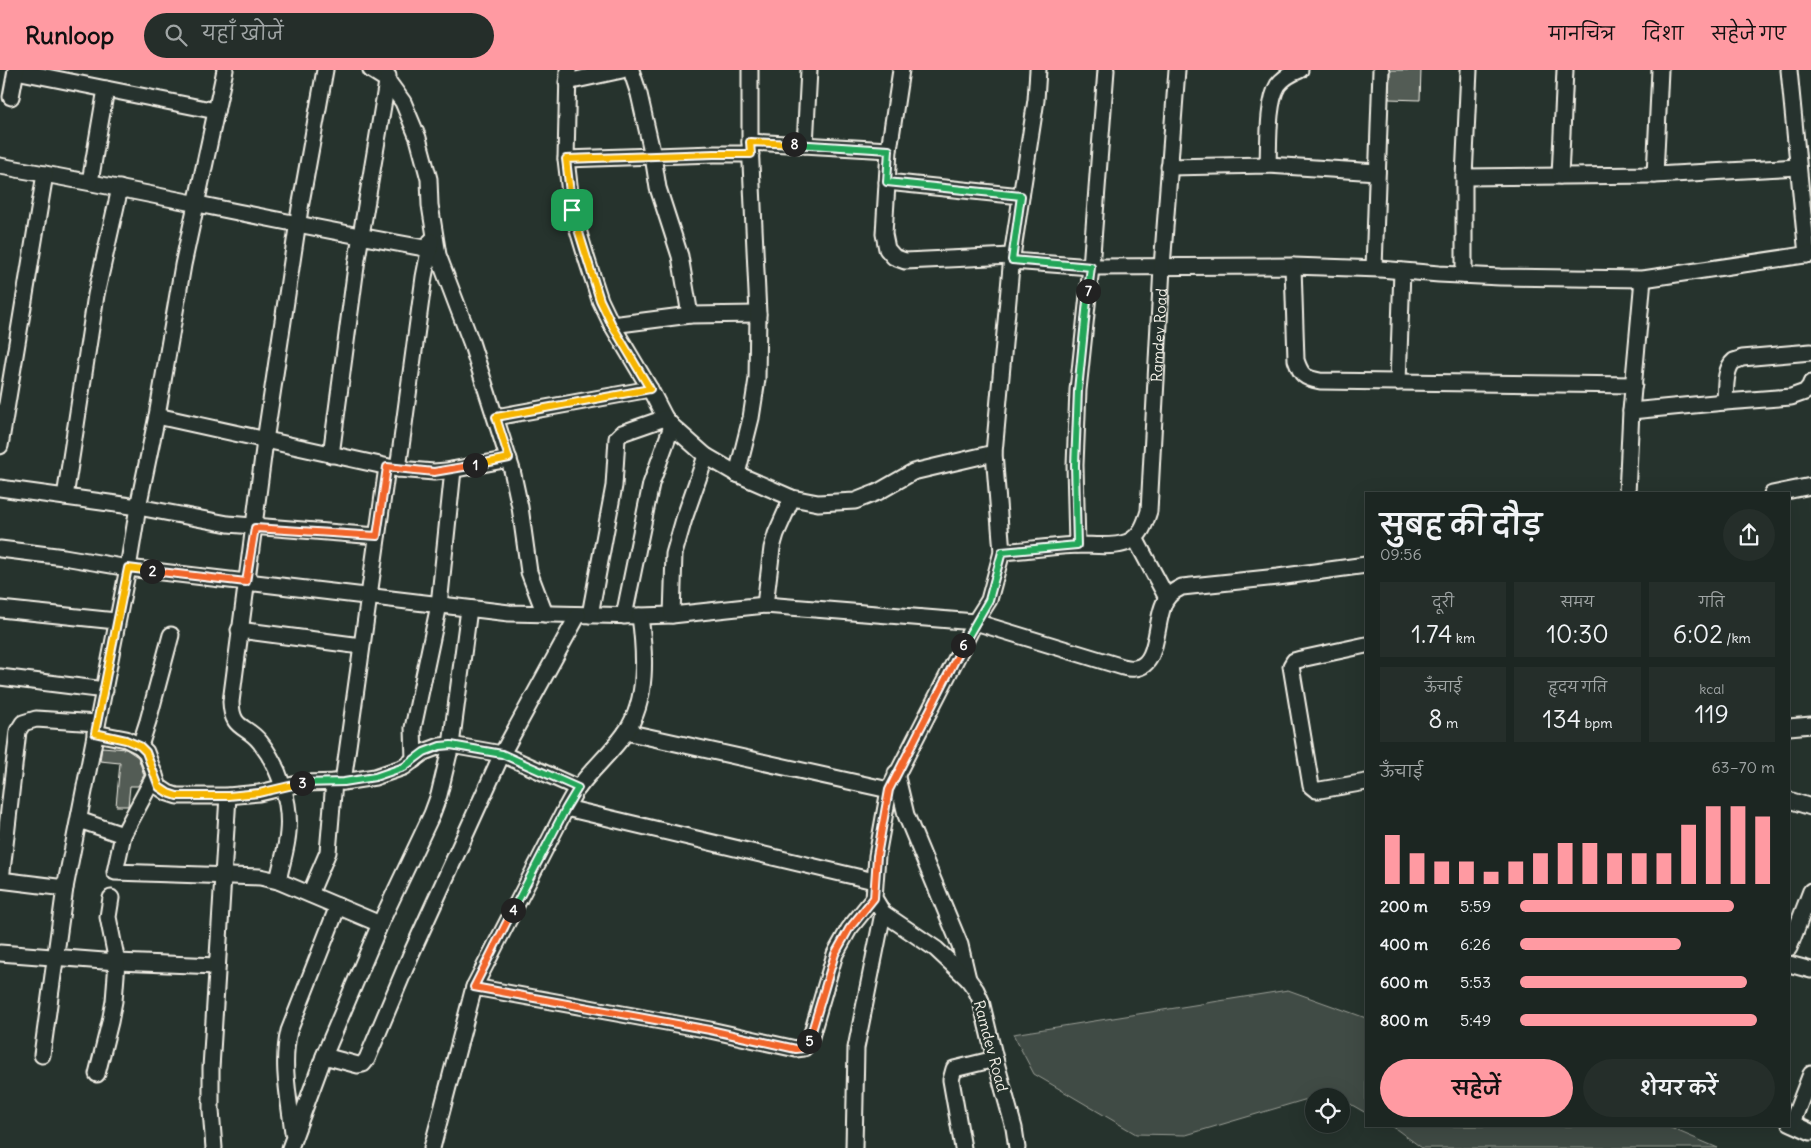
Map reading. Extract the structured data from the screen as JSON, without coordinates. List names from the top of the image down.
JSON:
{
  "streets": {
    "street": ["Ramdev Road"]
  },
  "page": {
    "header": "Runloop",
    "search": "यहाँ खोजें",
    "nav": ["मानचित्र", "दिशा", "सहेजे गए"],
    "pins": [
      "8",
      "7",
      "1",
      "2",
      "6",
      "3",
      "4",
      "5"
    ],
    "heading": ["सुबह की दौड़", "09:56"],
    "stats": [
      ["दूरी", "1.74 km"],
      ["समय", "10:30"],
      ["गति", "6:02 /km"],
      ["ऊँचाई", "8 m"],
      ["हृदय गति", "134 bpm"],
      ["kcal", "119"]
    ],
    "chart": ["ऊँचाई", "63–70 m"],
    "list": [
      {
        "name": "200 m",
        "note": "5:59"
      },
      {
        "name": "400 m",
        "note": "6:26"
      },
      {
        "name": "600 m",
        "note": "5:53"
      },
      {
        "name": "800 m",
        "note": "5:49"
      }
    ],
    "buttons": ["सहेजें", "शेयर करें"]
  }
}
